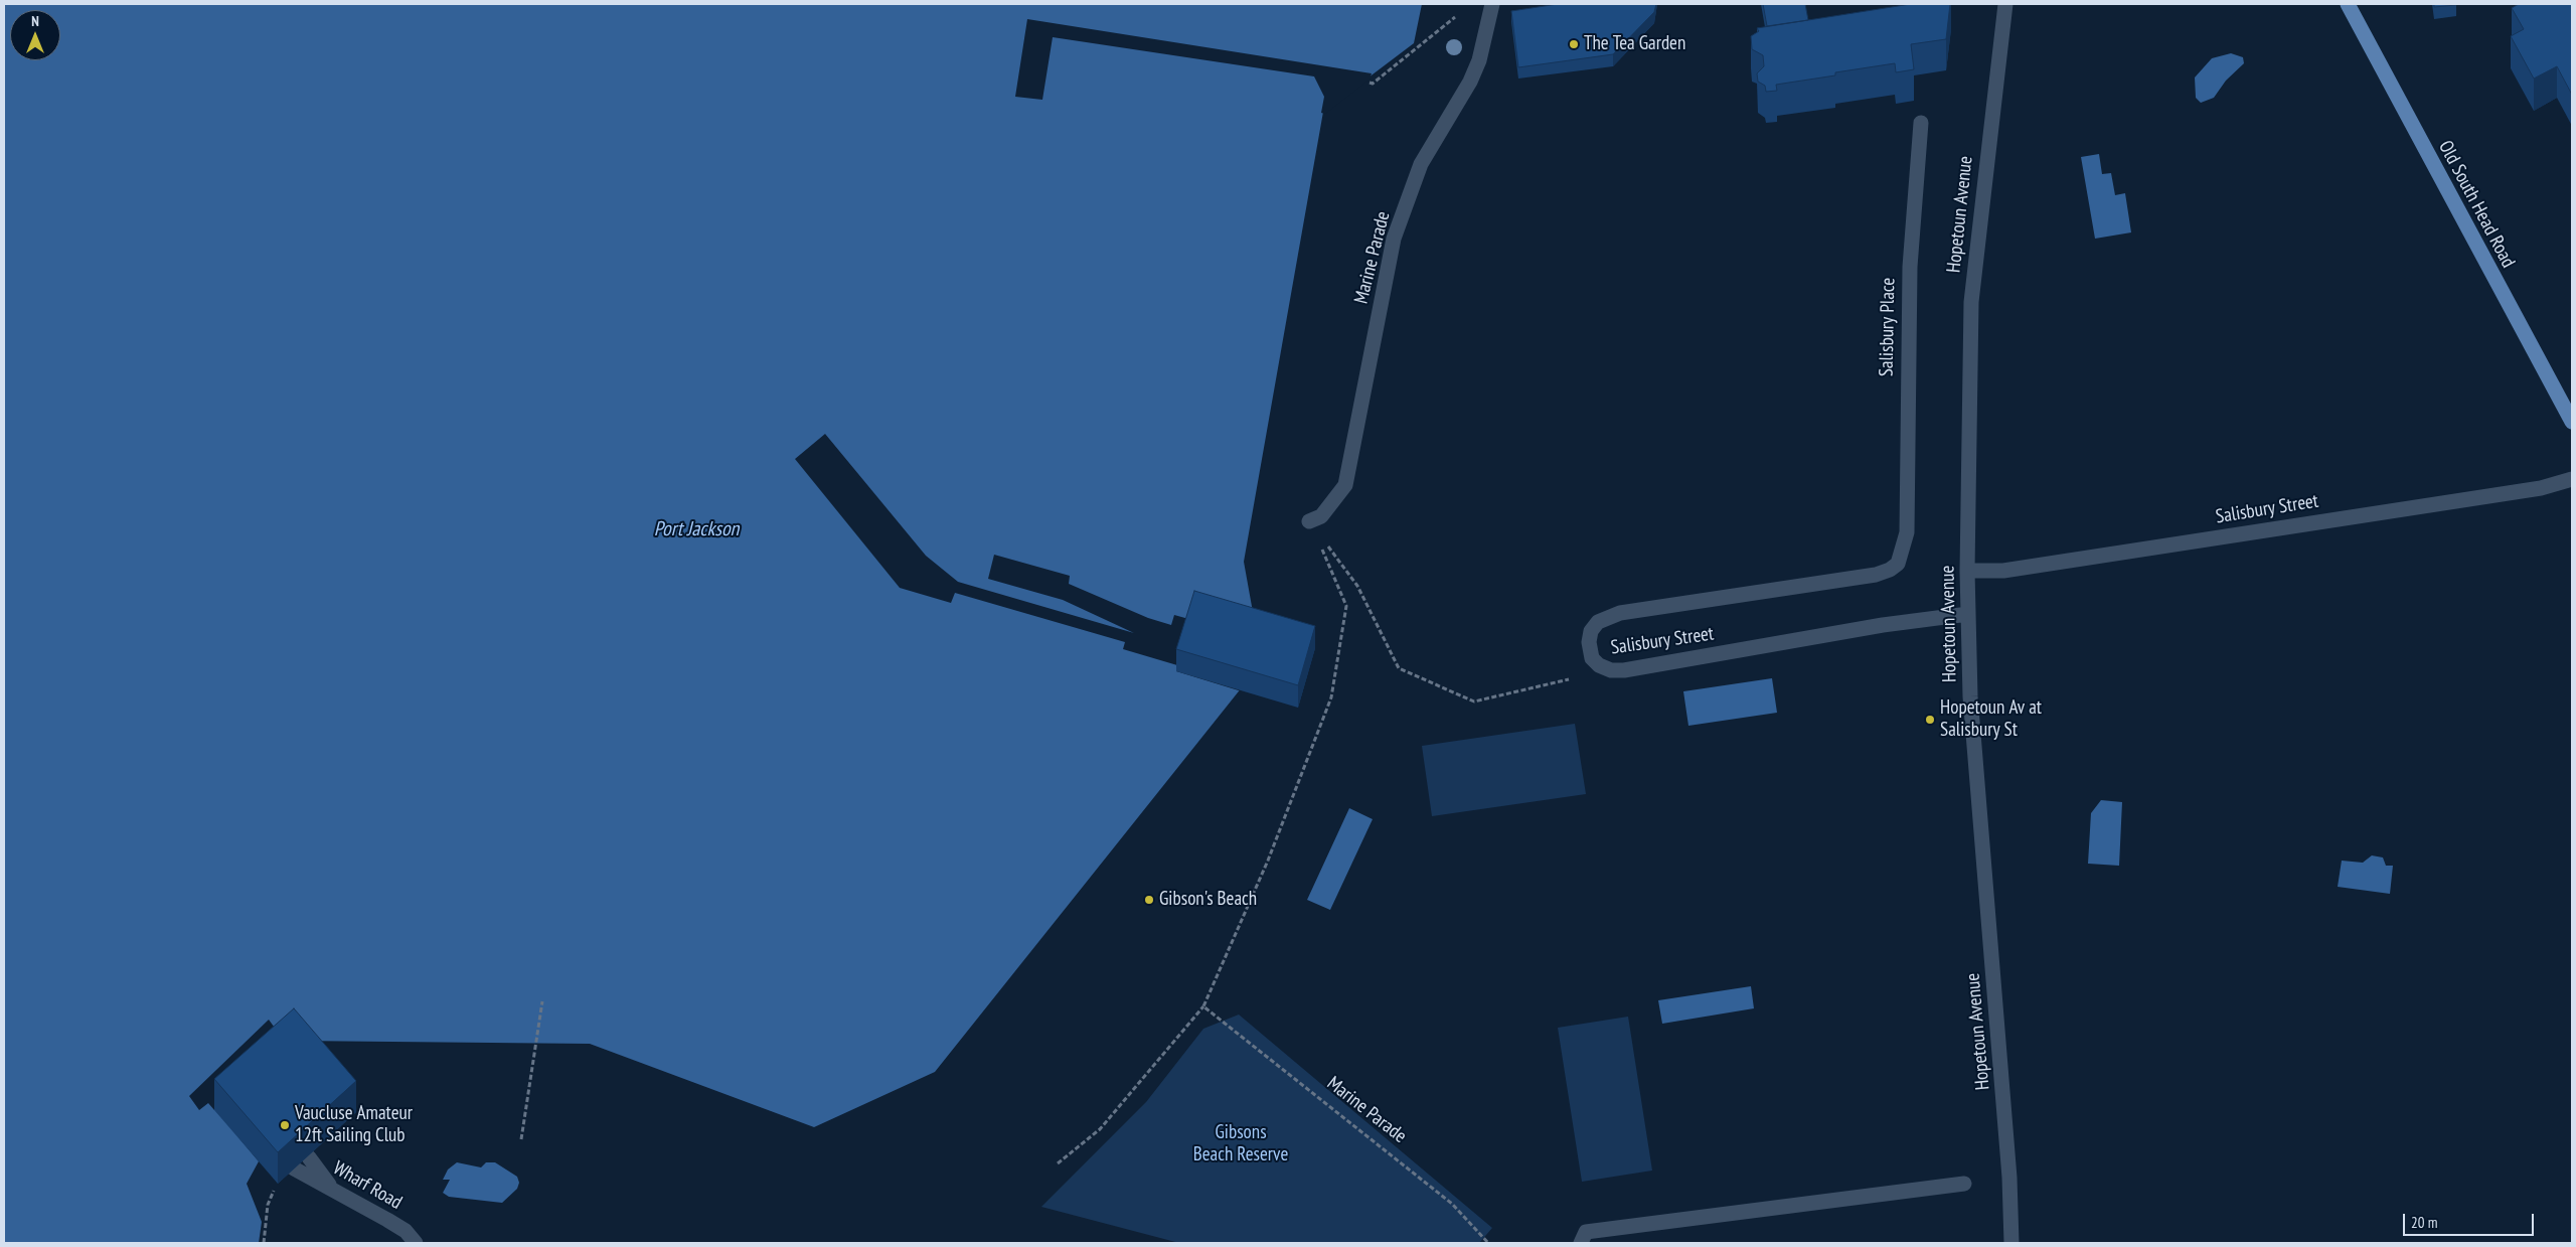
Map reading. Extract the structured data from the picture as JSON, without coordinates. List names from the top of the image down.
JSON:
{
  "streets": {
    "main road": ["Old South Head Road"],
    "street": [
      "Hopetoun Avenue",
      "Marine Parade",
      "Salisbury Place",
      "Salisbury Street",
      "Wharf Road"
    ]
  },
  "crossings": [
    ["Hopetoun Avenue", "Salisbury Street"],
    ["Salisbury Place", "Salisbury Street"]
  ],
  "water": ["Port Jackson"],
  "parks": ["Gibsons Beach Reserve"],
  "places": [
    "The Tea Garden",
    "Hopetoun Av at Salisbury St",
    "Gibson's Beach",
    "Vaucluse Amateur 12ft Sailing Club"
  ],
  "scale_bar": "20 m",
  "north": "top"
}
